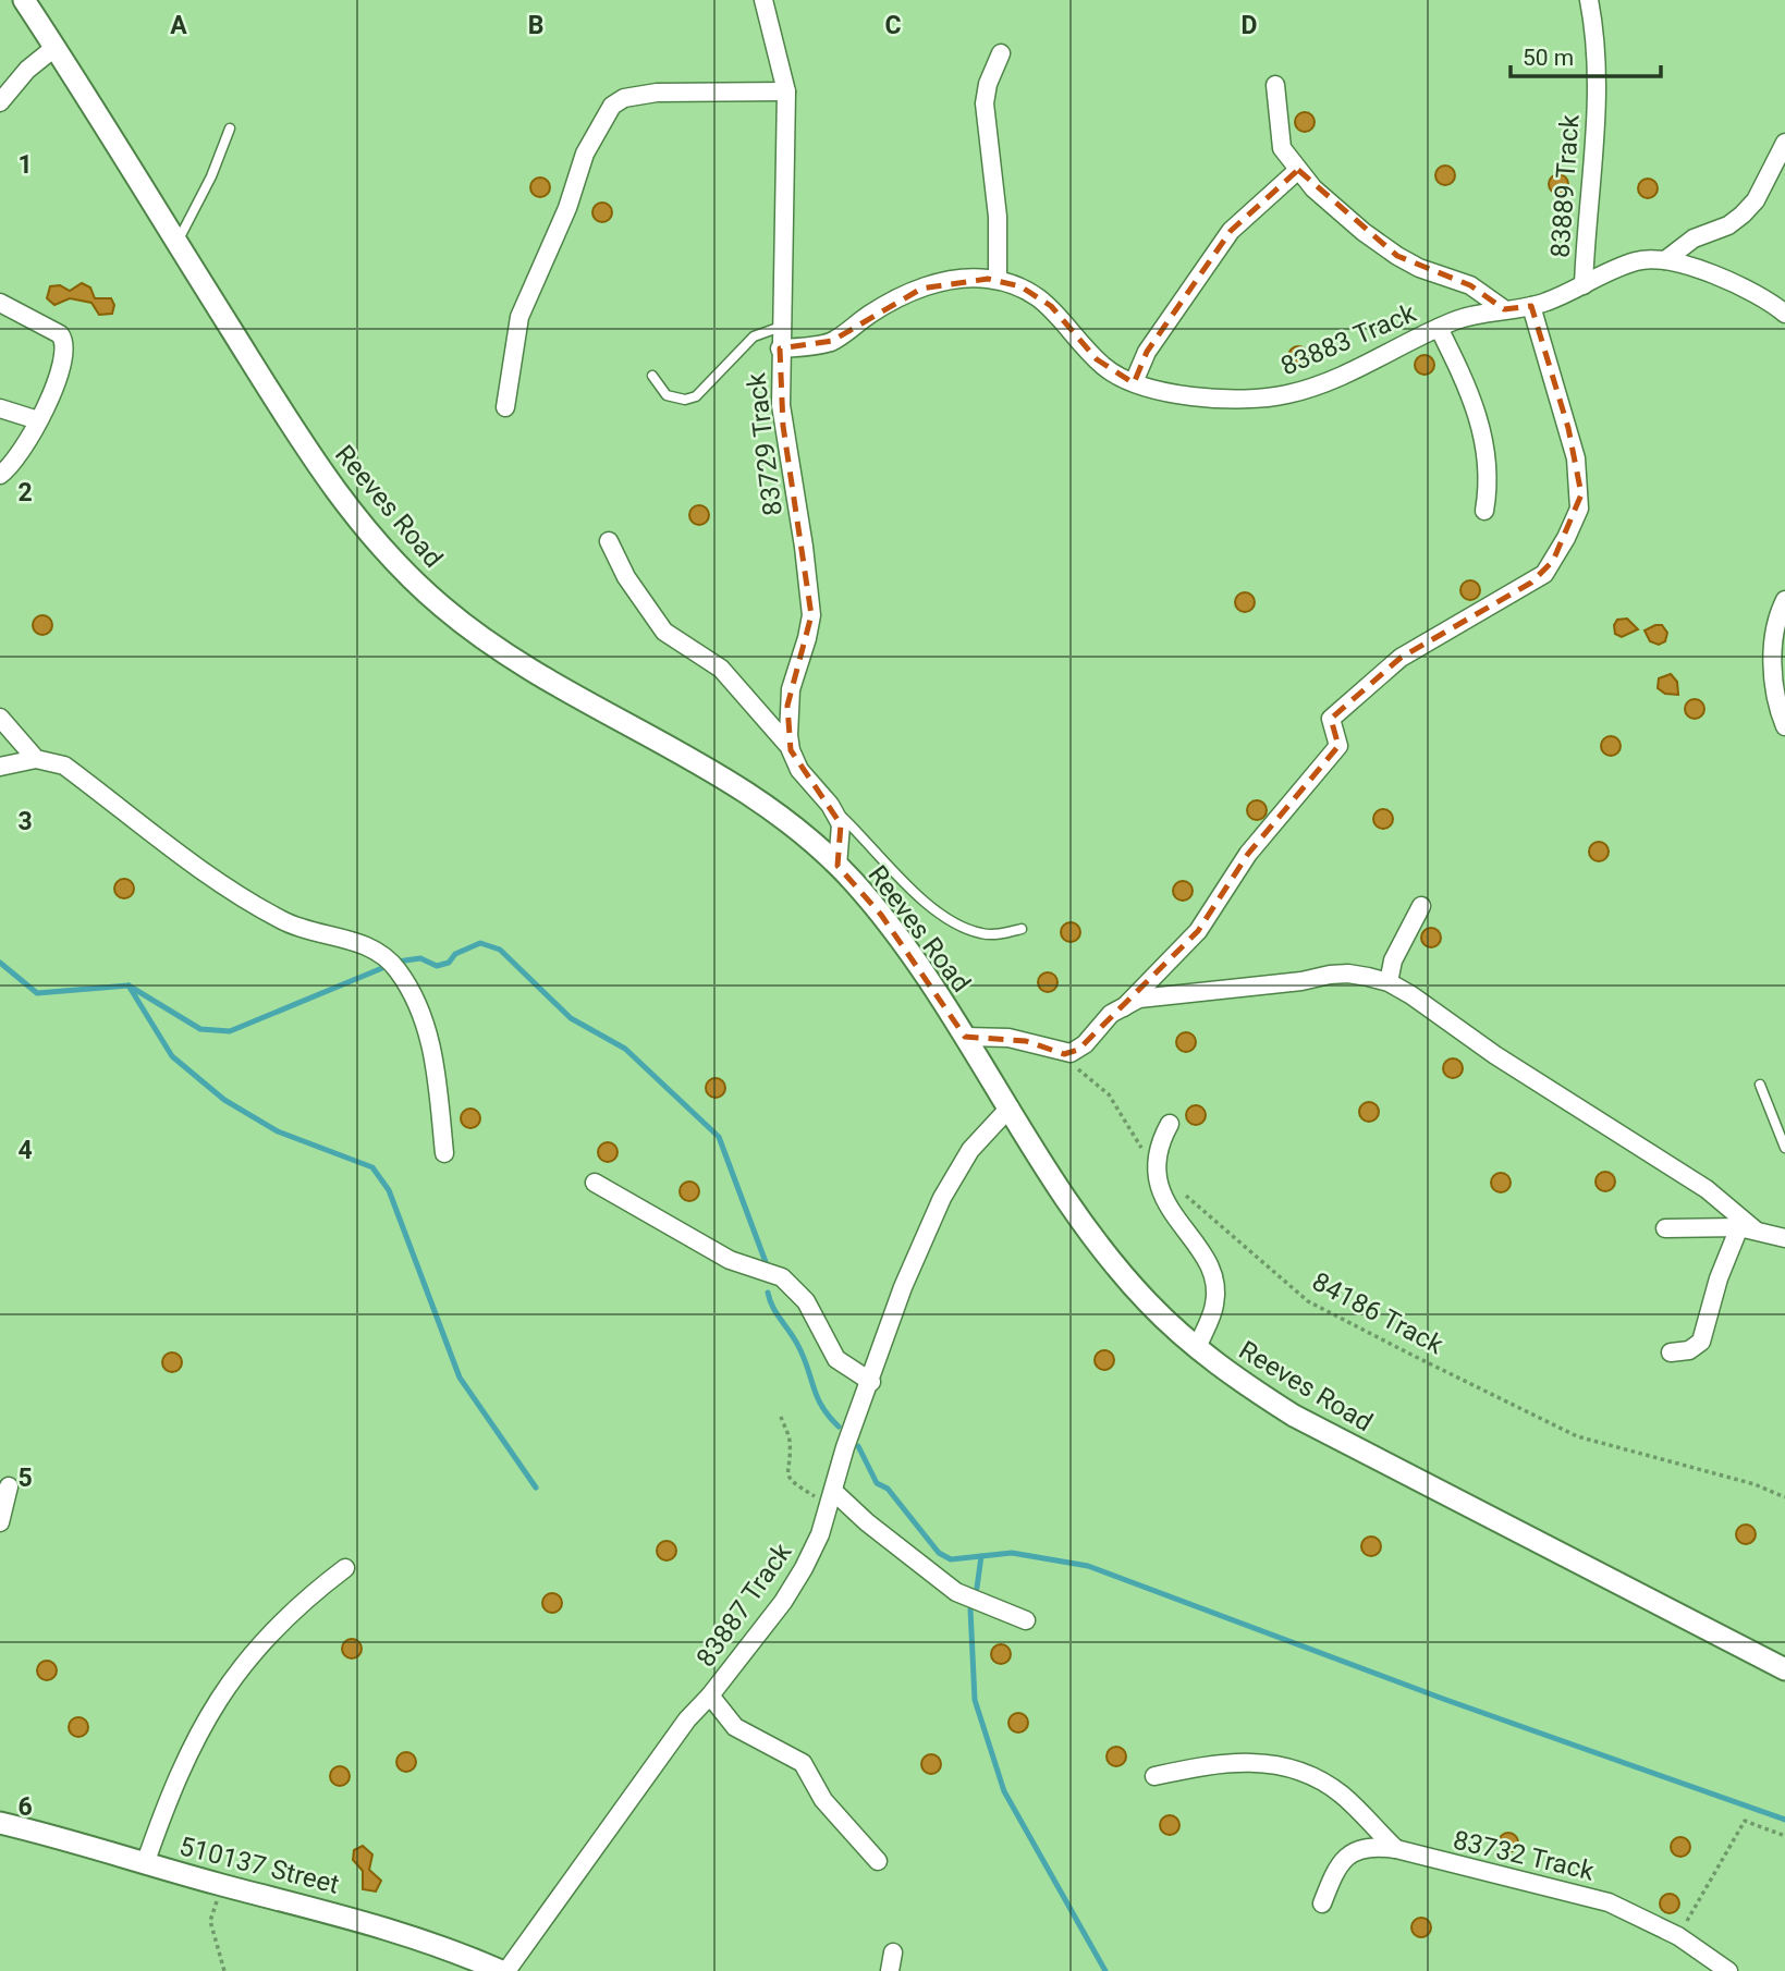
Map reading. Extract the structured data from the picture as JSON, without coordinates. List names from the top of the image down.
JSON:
{
  "streets": {
    "street": [
      "83889 Track",
      "83883 Track",
      "83729 Track",
      "Reeves Road",
      "83887 Track",
      "83732 Track",
      "510137 Street"
    ],
    "path": ["84186 Track"]
  },
  "crossings": [
    ["83889 Track", "83883 Track"],
    ["83883 Track", "83729 Track"],
    ["83729 Track", "Reeves Road"],
    ["Reeves Road", "83887 Track"]
  ],
  "scale_bar": "50 m",
  "grid": {
    "columns": [
      "A",
      "B",
      "C",
      "D"
    ],
    "rows": [
      "1",
      "2",
      "3",
      "4",
      "5",
      "6"
    ]
  }
}
